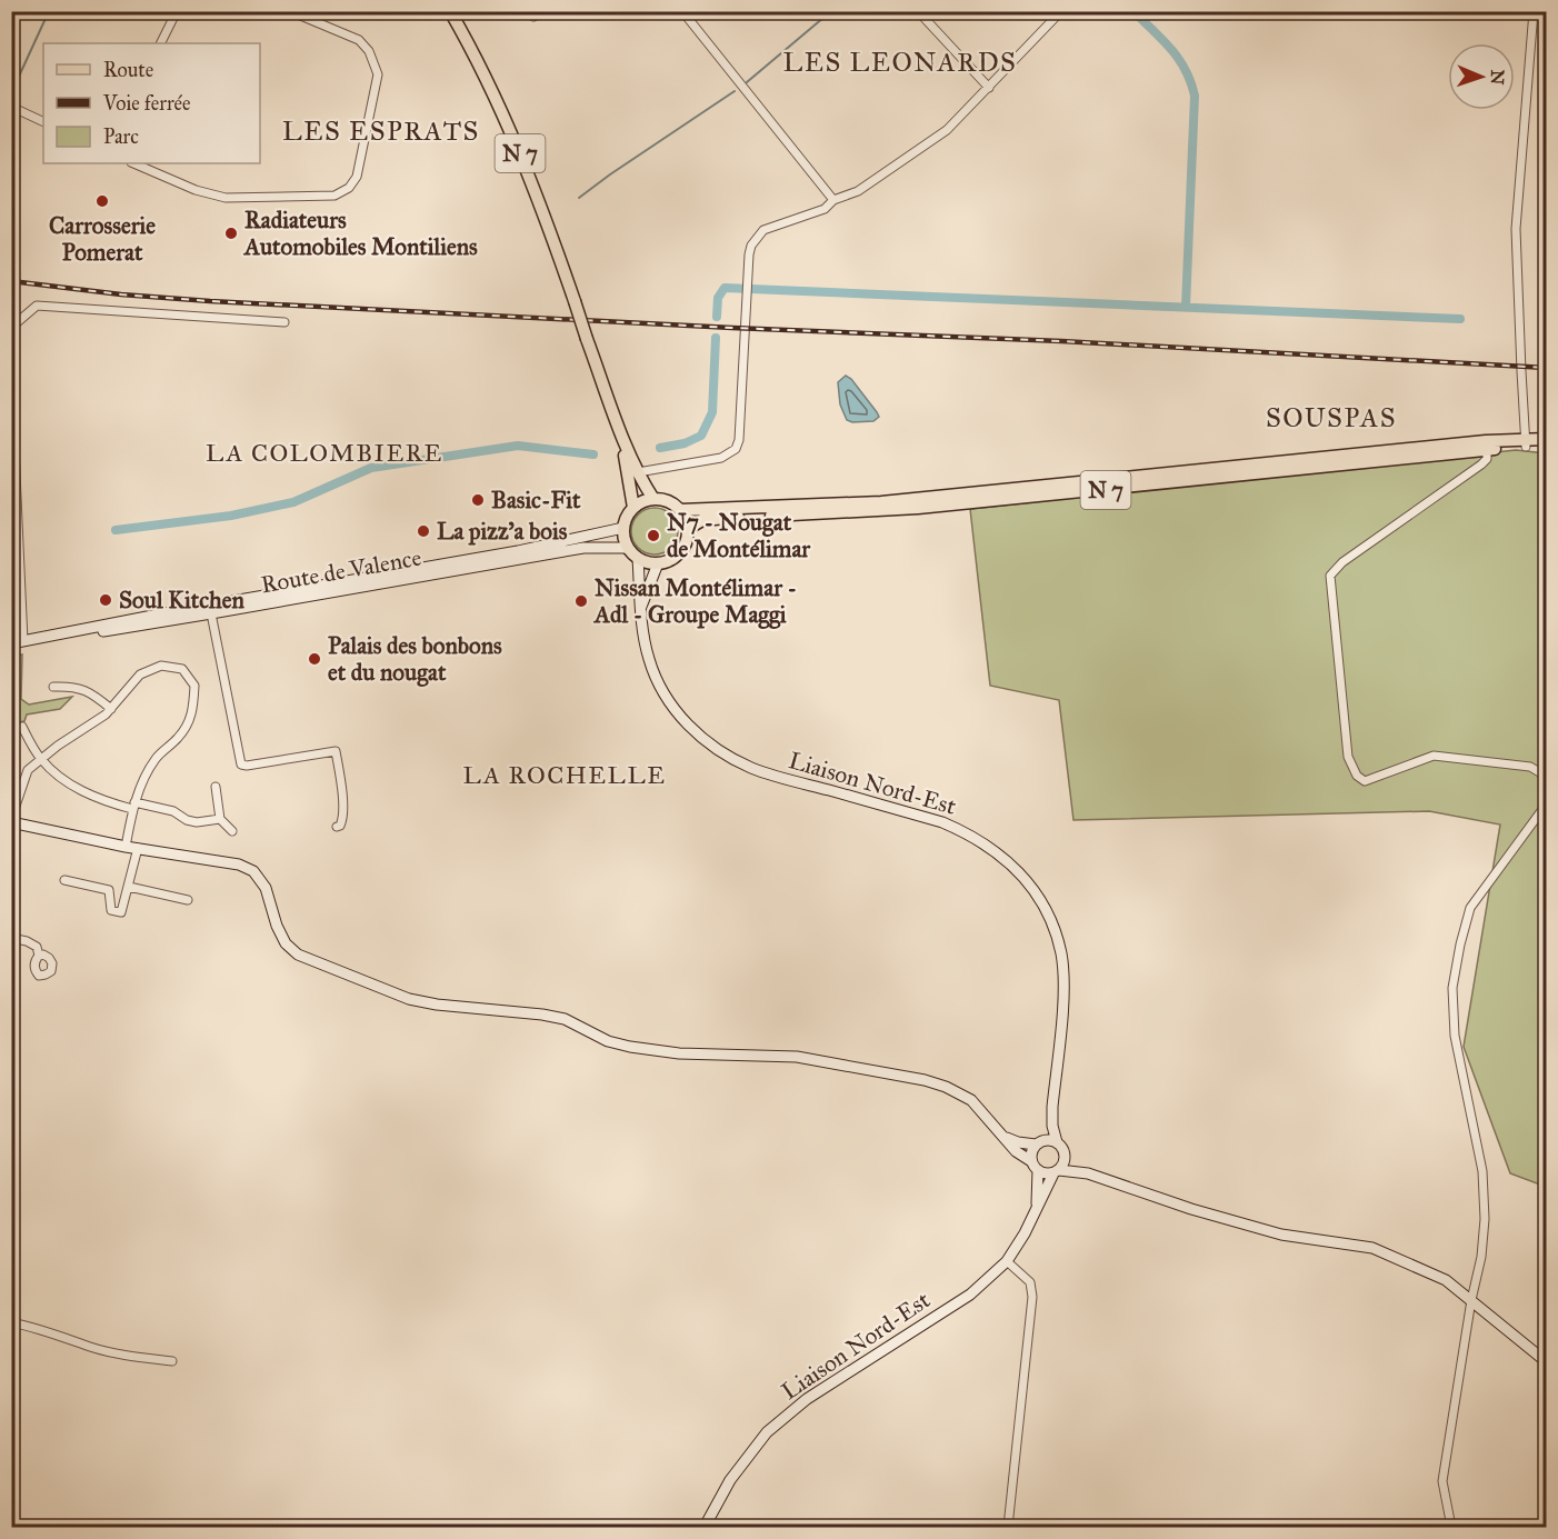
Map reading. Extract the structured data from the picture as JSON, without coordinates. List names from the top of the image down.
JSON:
{
  "streets": {
    "main road": ["N 7", "Route de Valence", "Liaison Nord-Est"]
  },
  "crossings": [
    ["N 7", "Route de Valence"],
    ["N 7", "Liaison Nord-Est"],
    ["Route de Valence", "Liaison Nord-Est"]
  ],
  "districts": [
    "LES LEONARDS",
    "LES ESPRATS",
    "SOUSPAS",
    "LA COLOMBIERE",
    "LA ROCHELLE"
  ],
  "places": [
    "Carrosserie Pomerat",
    "Radiateurs Automobiles Montiliens",
    "Basic-Fit",
    "La pizz'a bois",
    "N7 - Nougat de Montélimar",
    "Soul Kitchen",
    "Nissan Montélimar - Adl - Groupe Maggi",
    "Palais des bonbons et du nougat"
  ],
  "legend": ["Route", "Voie ferrée", "Parc"],
  "north": "right"
}
